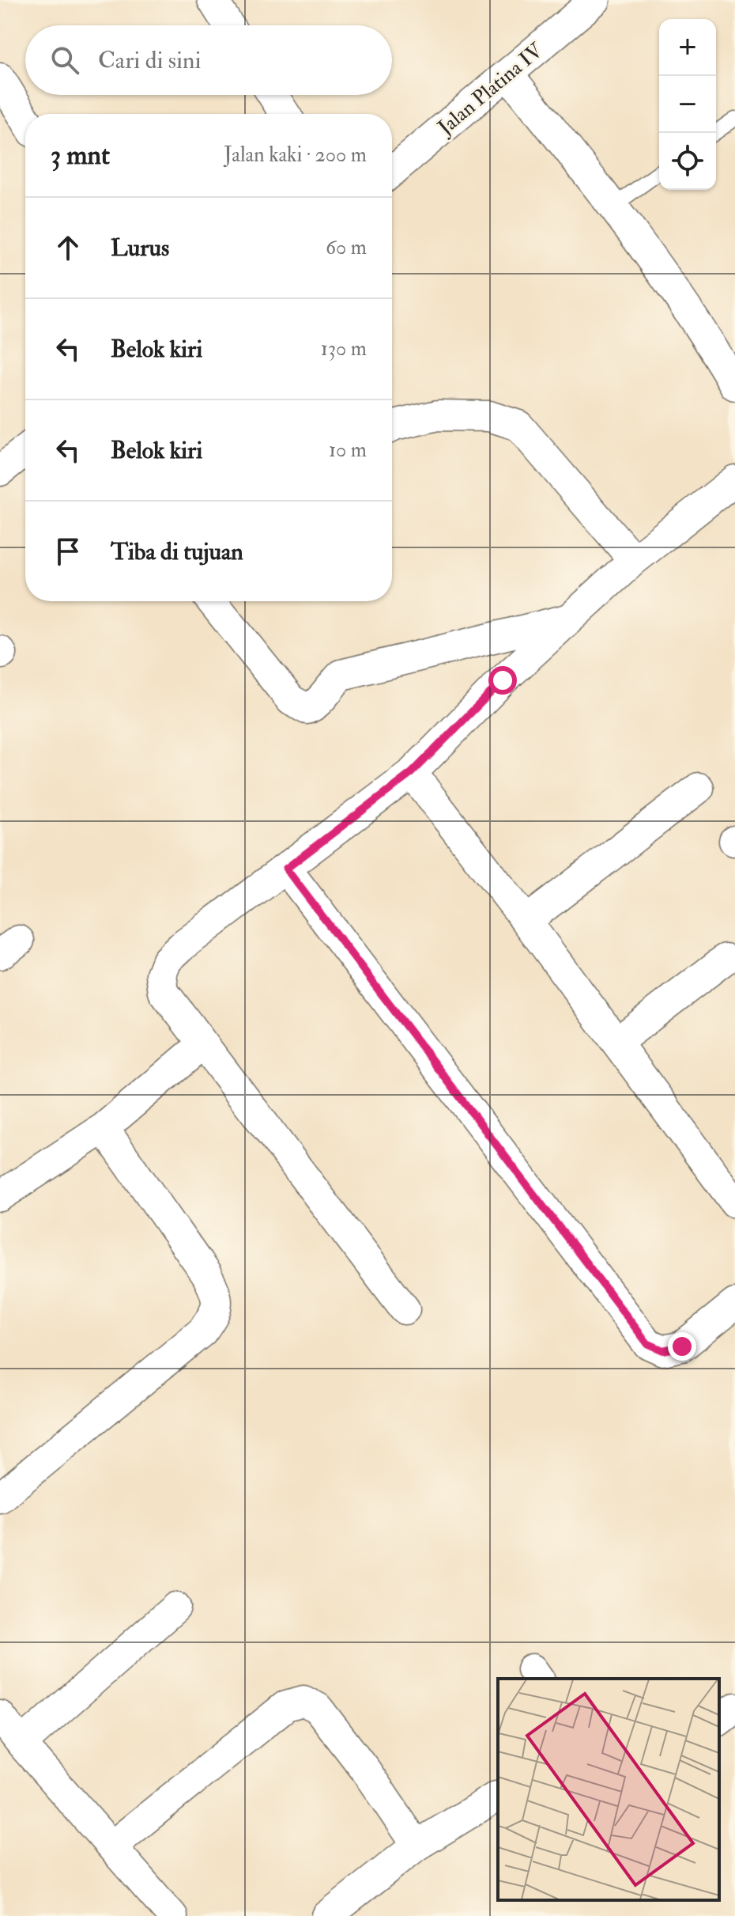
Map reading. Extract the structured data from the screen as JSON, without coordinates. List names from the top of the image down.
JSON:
{
  "streets": {
    "street": ["Jalan Platina IV"]
  },
  "page": {
    "map_buttons": ["+", "−"],
    "search": "Cari di sini",
    "heading": ["3 mnt", "Jalan kaki · 200 m"],
    "list": [
      ["Lurus", "60 m"],
      ["Belok kiri", "130 m"],
      ["Belok kiri", "10 m"],
      "Tiba di tujuan"
    ]
  }
}
